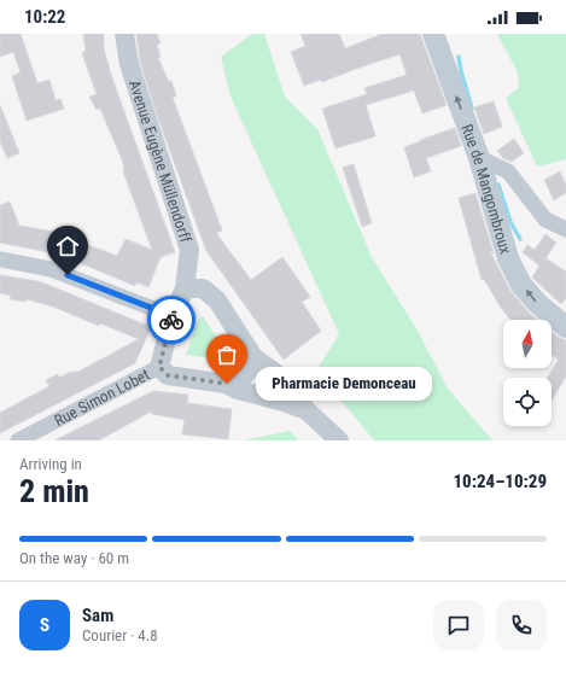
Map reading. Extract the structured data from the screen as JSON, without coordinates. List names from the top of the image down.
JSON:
{
  "streets": {
    "main road": ["Rue de Mangombroux"],
    "street": ["Avenue Eugène Müllendorff", "Rue Simon Lobet"]
  },
  "crossings": [
    ["Avenue Eugène Müllendorff", "Rue Simon Lobet"]
  ],
  "one_way": ["Rue de Mangombroux"],
  "places": ["Pharmacie Demonceau"],
  "north": "top",
  "page": {
    "status": "10:22",
    "bubble": "Pharmacie Demonceau",
    "heading": ["2 min", "Arriving in", "10:24–10:29"],
    "panel": ["Sam", "Courier · 4.8"],
    "bar": "On the way · 60 m",
    "round": "S"
  }
}
